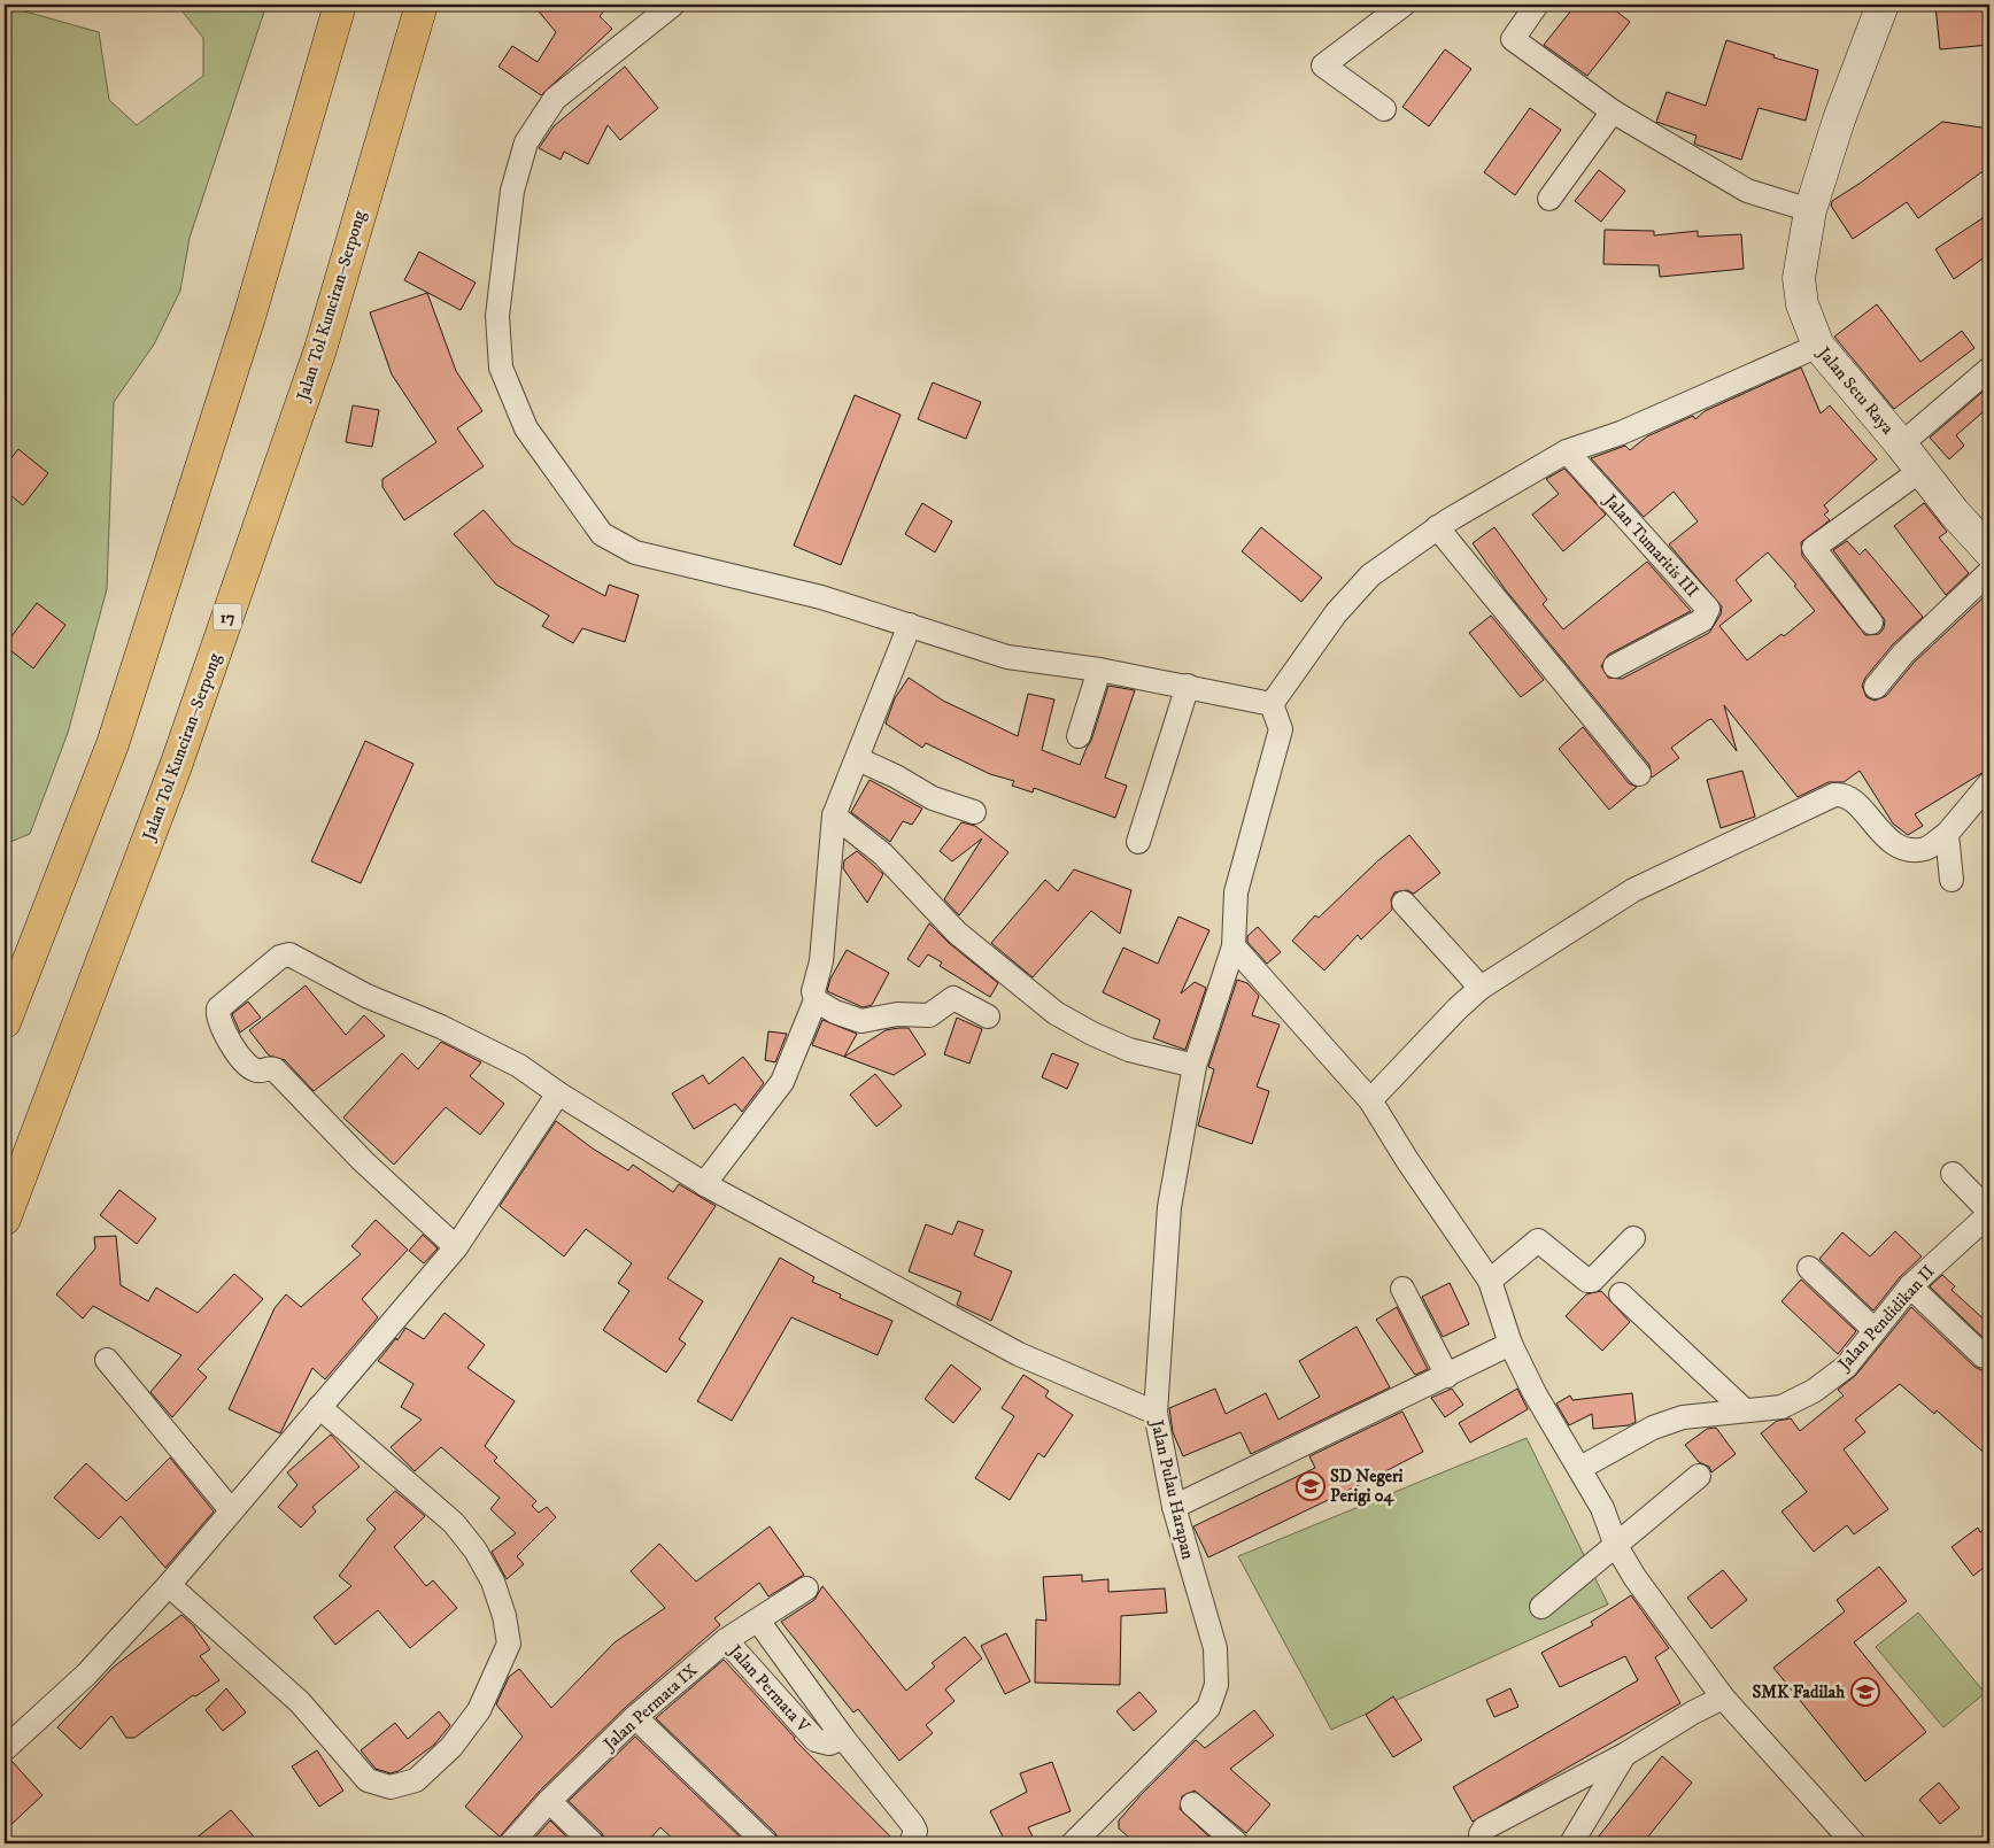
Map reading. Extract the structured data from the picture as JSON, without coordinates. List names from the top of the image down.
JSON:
{
  "streets": {
    "highway": ["Jalan Tol Kunciran–Serpong", "17"],
    "street": [
      "Jalan Setu Raya",
      "Jalan Tumaritis III",
      "Jalan Pendidikan II",
      "Jalan Pulau Harapan",
      "Jalan Permata V",
      "Jalan Permata IX"
    ]
  },
  "crossings": [
    ["Jalan Permata V", "Jalan Permata IX"]
  ],
  "places": {
    "school or university": ["SD Negeri Perigi 04", "SMK Fadilah"]
  }
}
